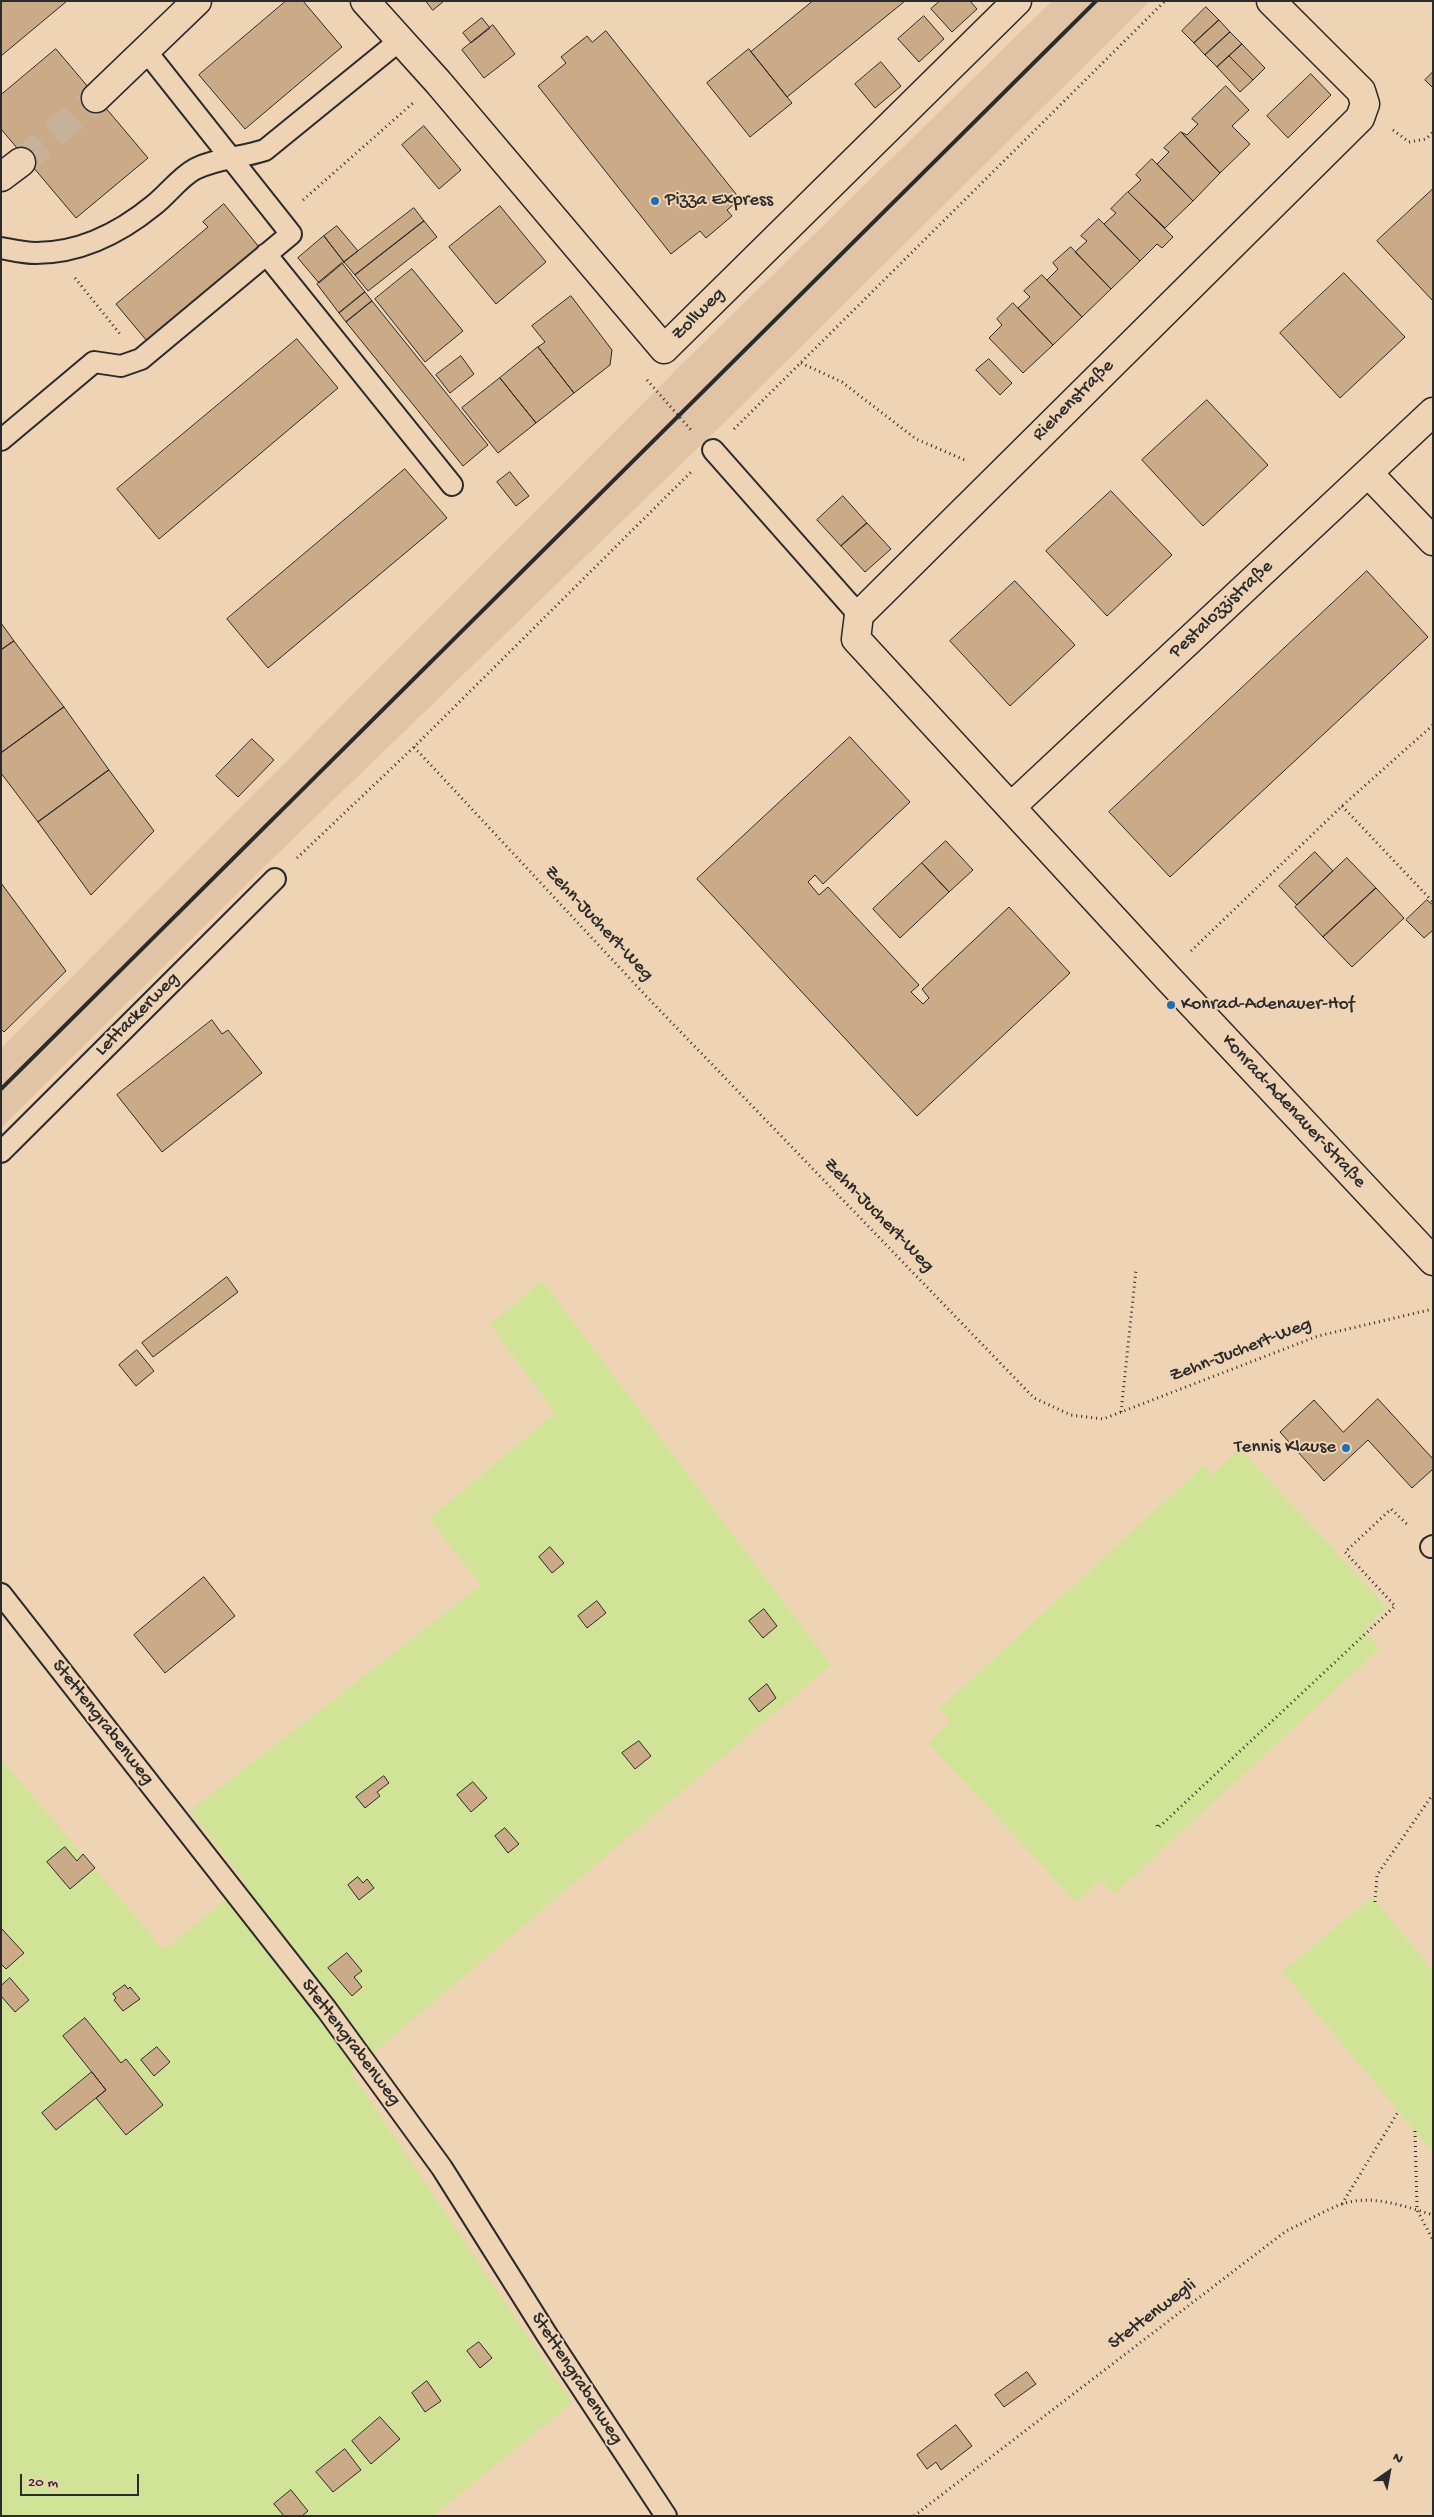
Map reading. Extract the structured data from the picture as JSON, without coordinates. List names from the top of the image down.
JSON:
{
  "streets": {
    "street": [
      "Zollweg",
      "Riehenstraße",
      "Pestalozzistraße",
      "Konrad-Adenauer-Straße"
    ],
    "lane": ["Lettackerweg", "Stettengrabenweg"],
    "path": ["Zehn-Juchert-Weg", "Stettenwegli"]
  },
  "crossings": [
    ["Pestalozzistraße", "Konrad-Adenauer-Straße"]
  ],
  "places": ["Pizza Express", "Konrad-Adenauer-Hof", "Tennis Klause"],
  "scale_bar": "20 m",
  "north": "top right"
}
